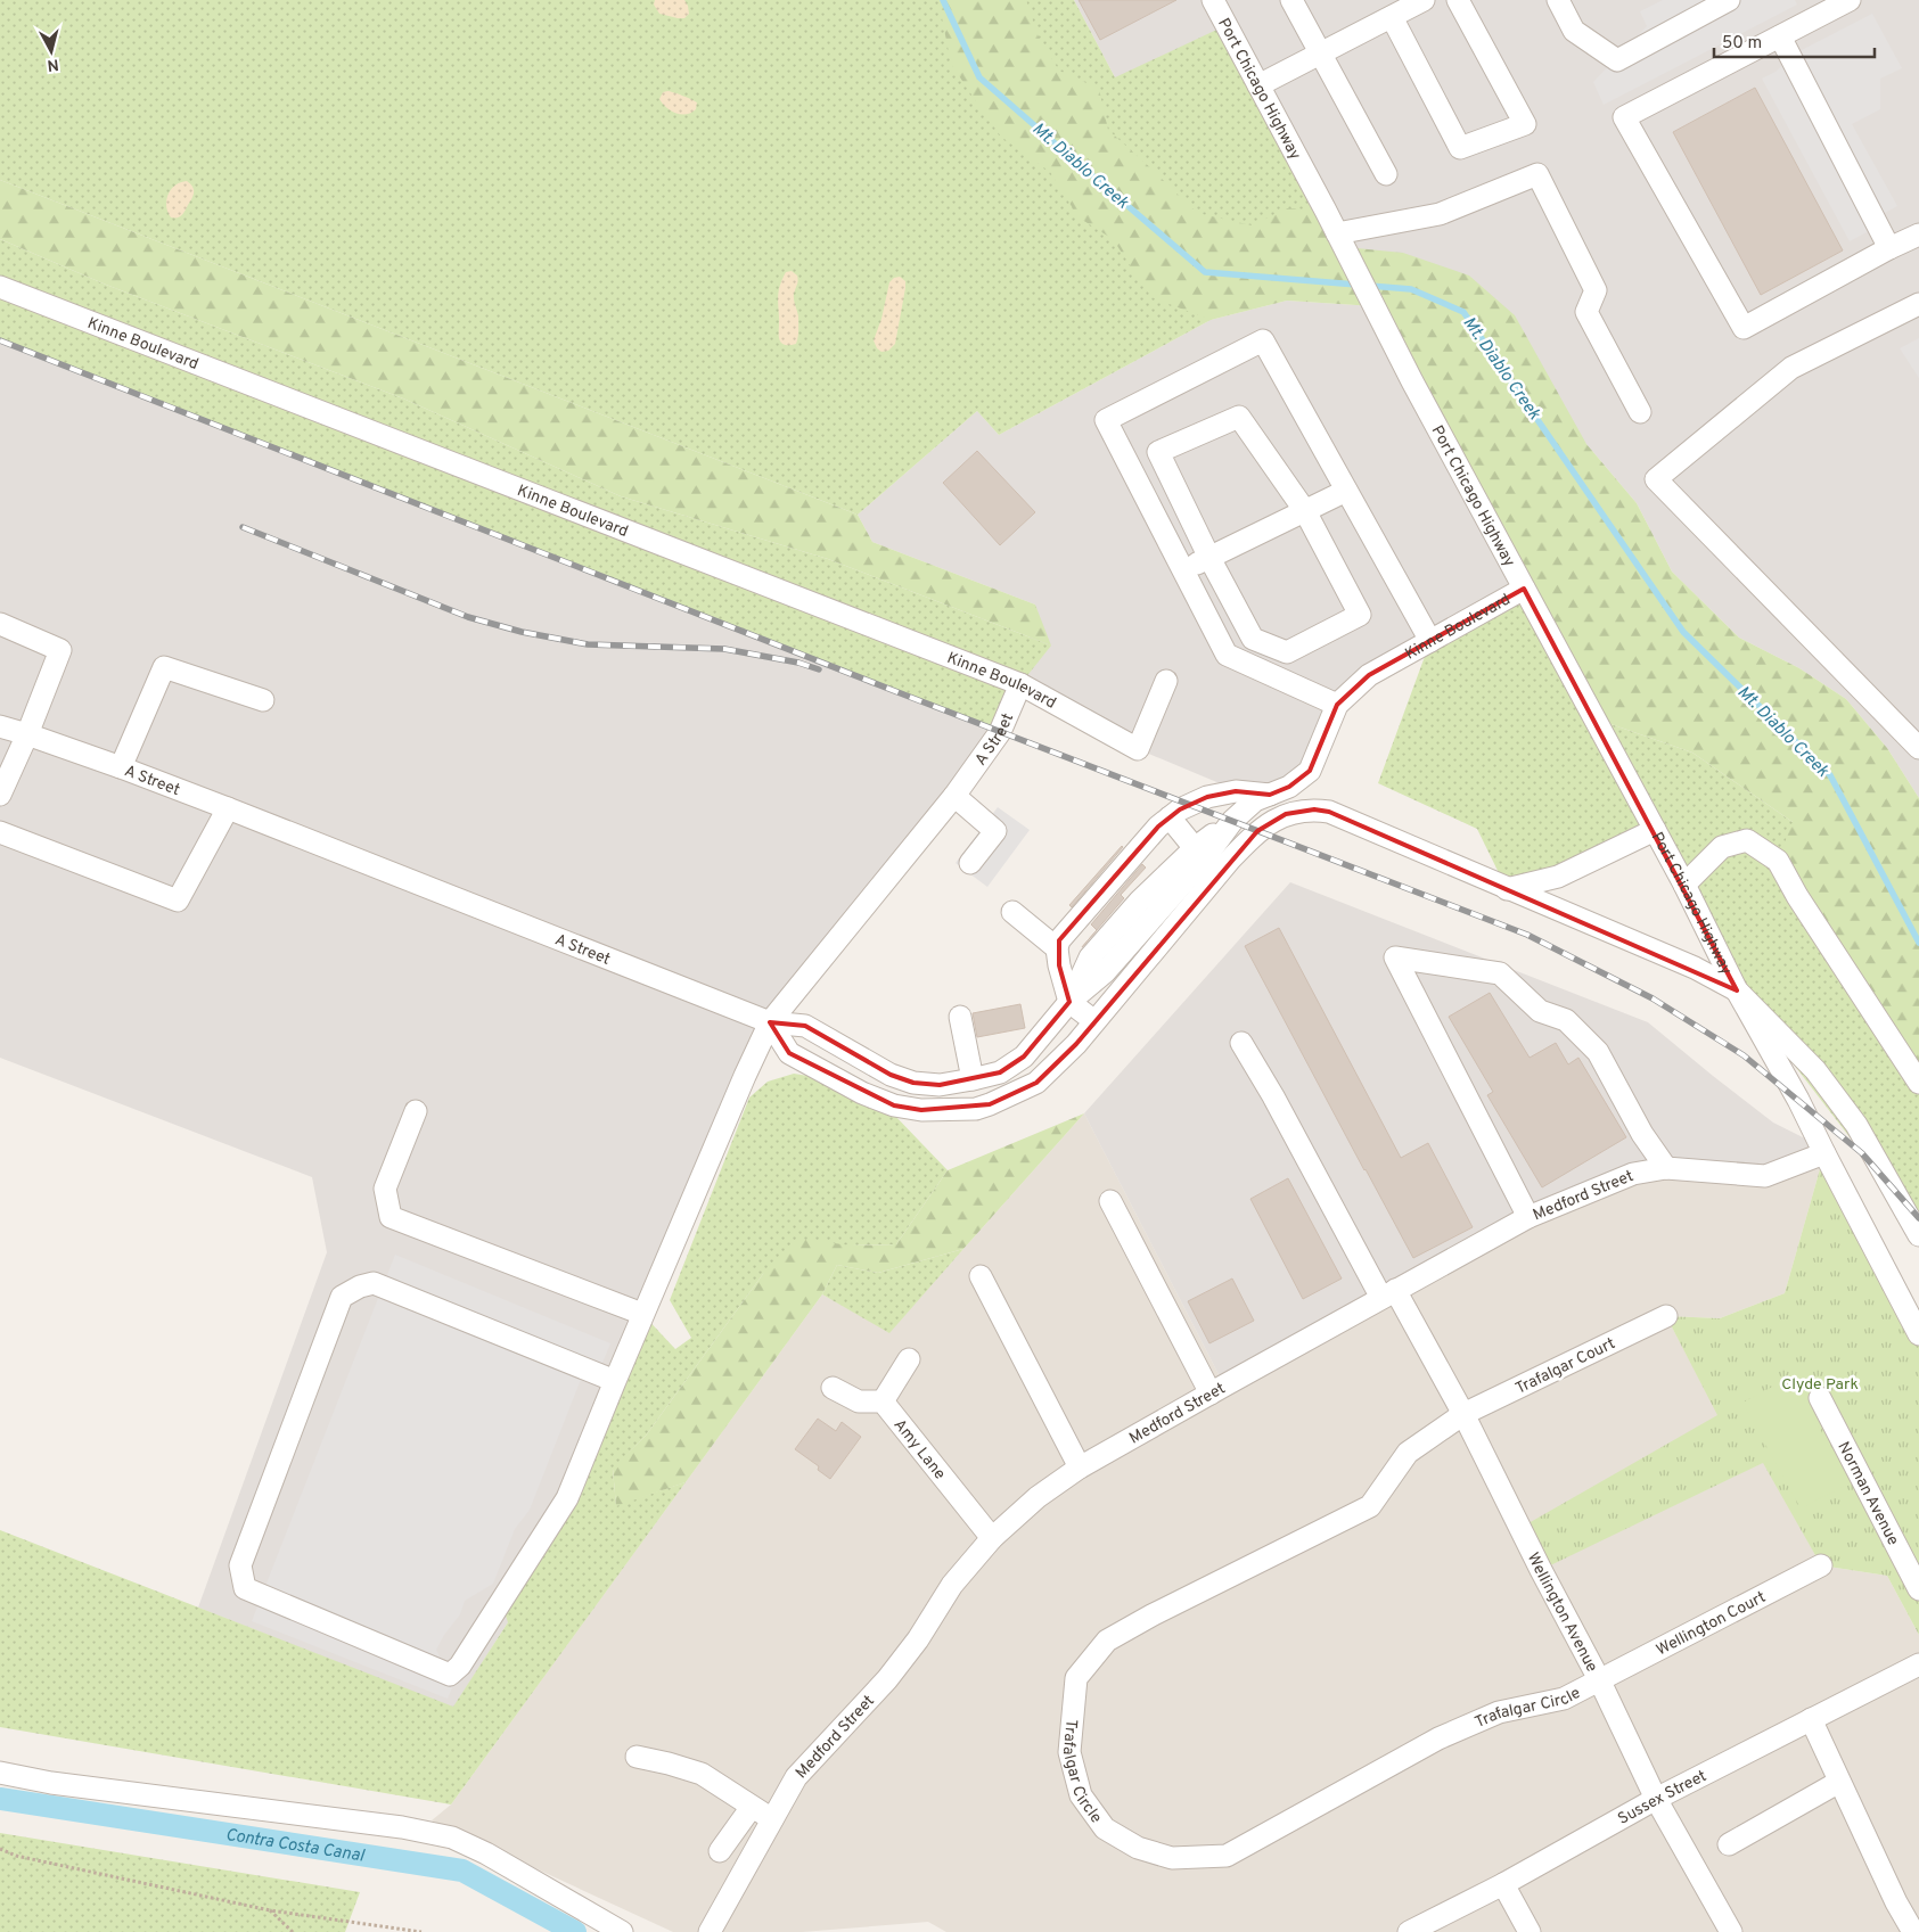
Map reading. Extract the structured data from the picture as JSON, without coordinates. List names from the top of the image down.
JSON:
{
  "streets": {
    "street": [
      "Port Chicago Highway",
      "Kinne Boulevard",
      "A Street",
      "Medford Street",
      "Trafalgar Court",
      "Amy Lane",
      "Norman Avenue",
      "Wellington Avenue",
      "Wellington Court",
      "Trafalgar Circle",
      "Sussex Street"
    ]
  },
  "crossings": [
    ["Port Chicago Highway", "Kinne Boulevard"],
    ["Port Chicago Highway", "Medford Street"],
    ["Kinne Boulevard", "A Street"],
    ["Medford Street", "Amy Lane"],
    ["Medford Street", "Wellington Avenue"],
    ["Trafalgar Court", "Wellington Avenue"],
    ["Trafalgar Court", "Trafalgar Circle"],
    ["Wellington Avenue", "Wellington Court"],
    ["Wellington Avenue", "Trafalgar Circle"],
    ["Wellington Avenue", "Sussex Street"],
    ["Wellington Court", "Trafalgar Circle"]
  ],
  "water": ["Mt. Diablo Creek", "Contra Costa Canal"],
  "parks": ["Clyde Park"],
  "scale_bar": "50 m",
  "north": "bottom"
}
